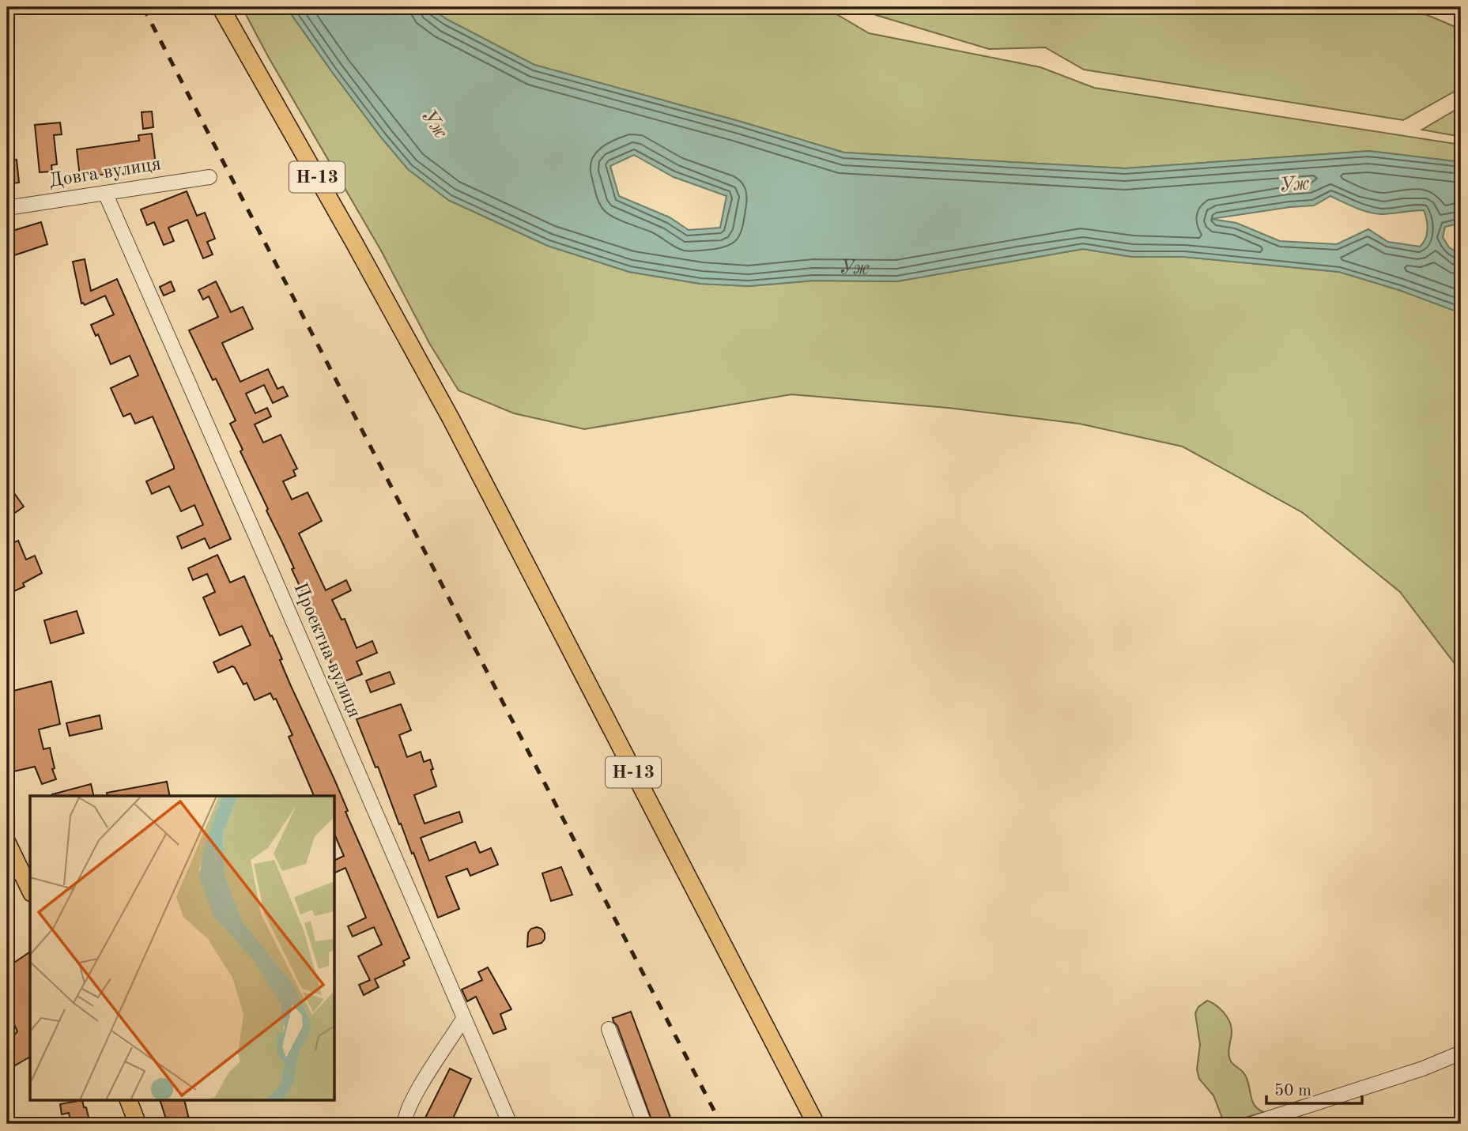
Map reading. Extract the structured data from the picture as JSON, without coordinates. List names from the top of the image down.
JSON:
{
  "streets": {
    "main road": ["Н-13"],
    "street": ["Довга вулиця", "Проектна вулиця"]
  },
  "crossings": [
    ["Довга вулиця", "Проектна вулиця"]
  ],
  "water": ["Уж"],
  "scale_bar": "50 m"
}
